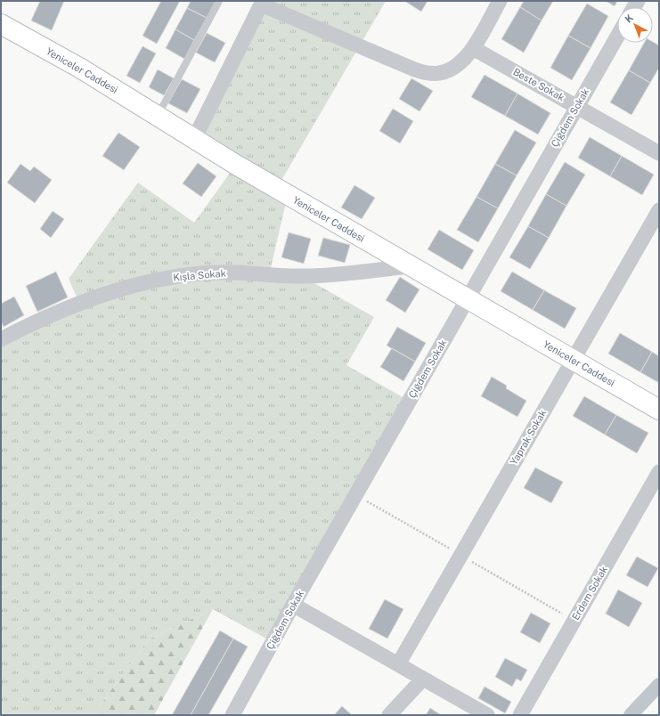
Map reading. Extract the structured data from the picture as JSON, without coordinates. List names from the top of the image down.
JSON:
{
  "streets": {
    "street": [
      "Yeniceler Caddesi",
      "Beste Sokak",
      "Çiğdem Sokak",
      "Kışla Sokak",
      "Yaprak Sokak",
      "Erdem Sokak"
    ]
  },
  "crossings": [
    ["Yeniceler Caddesi", "Çiğdem Sokak"],
    ["Yeniceler Caddesi", "Kışla Sokak"],
    ["Yeniceler Caddesi", "Yaprak Sokak"],
    ["Beste Sokak", "Çiğdem Sokak"]
  ],
  "north": "top left"
}
